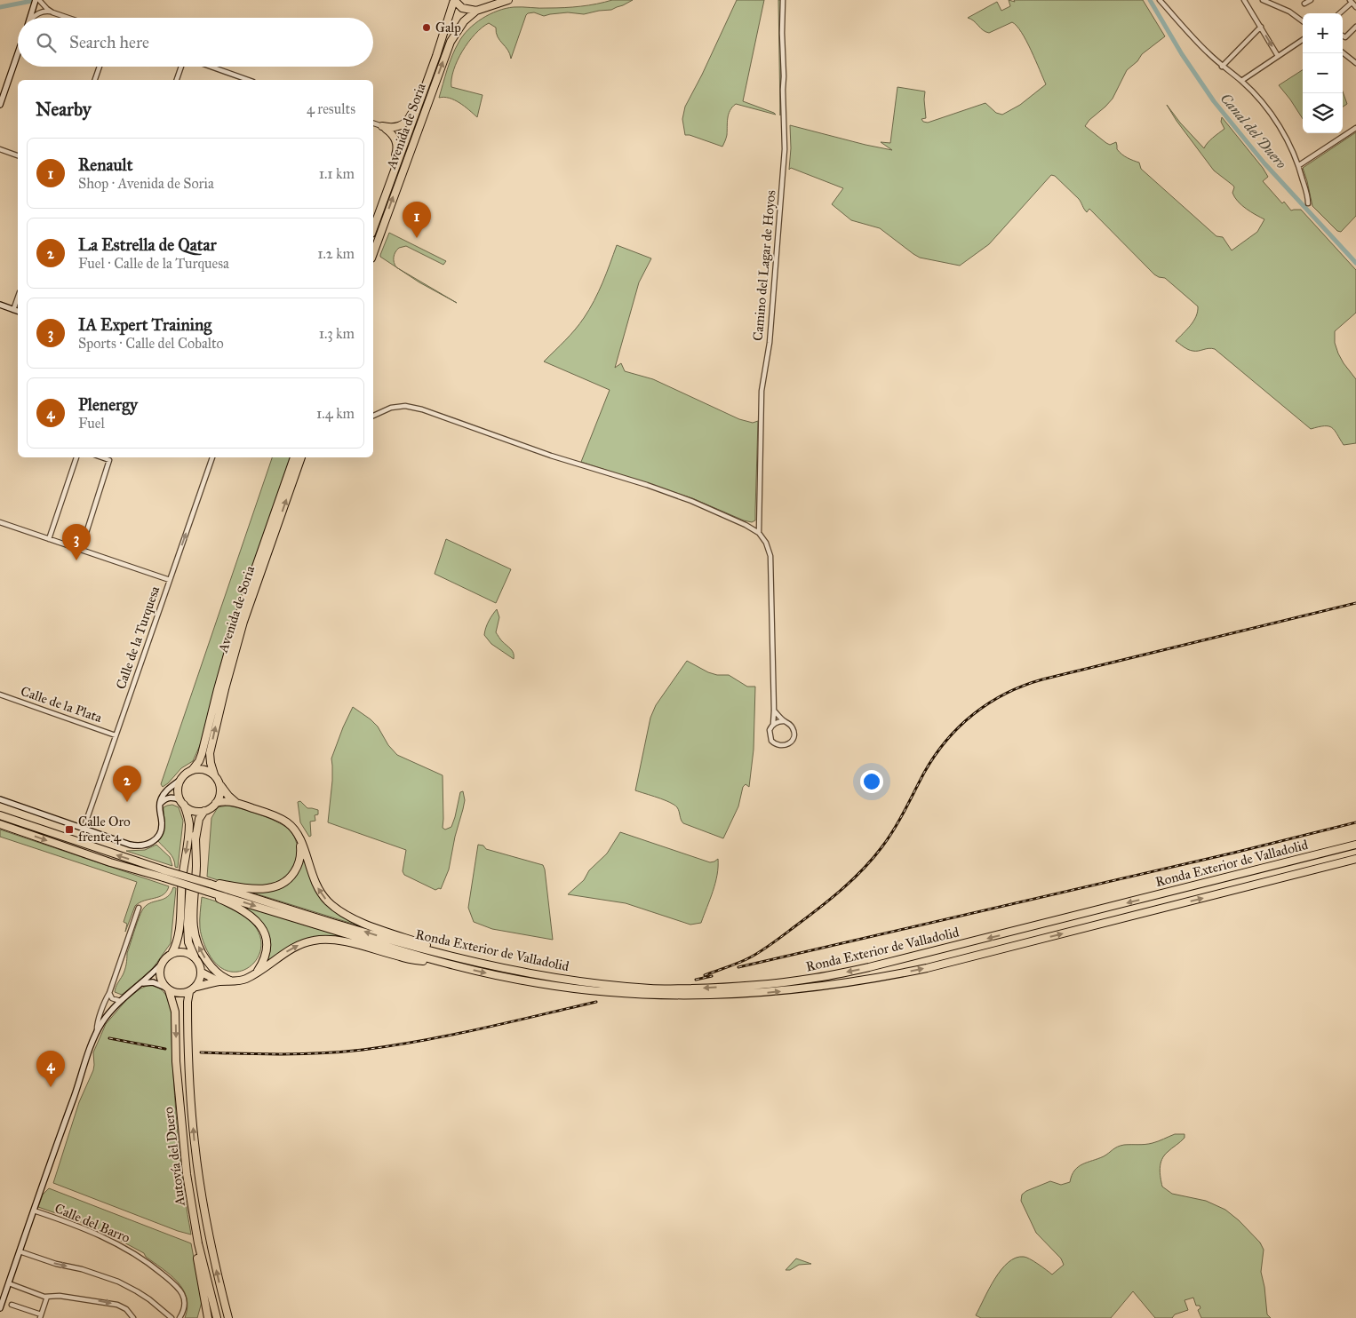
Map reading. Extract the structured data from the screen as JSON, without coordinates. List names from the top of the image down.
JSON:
{
  "streets": {
    "highway": ["Avenida de Soria", "Ronda Exterior de Valladolid", "Autovía del Duero"],
    "street": [
      "Camino del Lagar de Hoyos",
      "Calle de la Turquesa",
      "Calle de la Plata",
      "Calle del Barro"
    ]
  },
  "crossings": [
    ["Calle de la Turquesa", "Calle de la Plata"]
  ],
  "water": ["Canal del Duero"],
  "places": {
    "other": ["Galp"],
    "transit": ["Calle Oro frente 4"]
  },
  "page": {
    "map_buttons": ["+", "−"],
    "search": "Search here",
    "heading": ["Nearby", "4 results"],
    "list": [
      {
        "mark": "1",
        "name": "Renault",
        "note": "Shop · Avenida de Soria",
        "value": "1.1 km"
      },
      {
        "mark": "2",
        "name": "La Estrella de Qatar",
        "note": "Fuel · Calle de la Turquesa",
        "value": "1.2 km"
      },
      {
        "mark": "3",
        "name": "IA Expert Training",
        "note": "Sports · Calle del Cobalto",
        "value": "1.3 km"
      },
      {
        "mark": "4",
        "name": "Plenergy",
        "note": "Fuel",
        "value": "1.4 km"
      }
    ],
    "pins": [
      "1",
      "3",
      "2",
      "4"
    ]
  }
}
